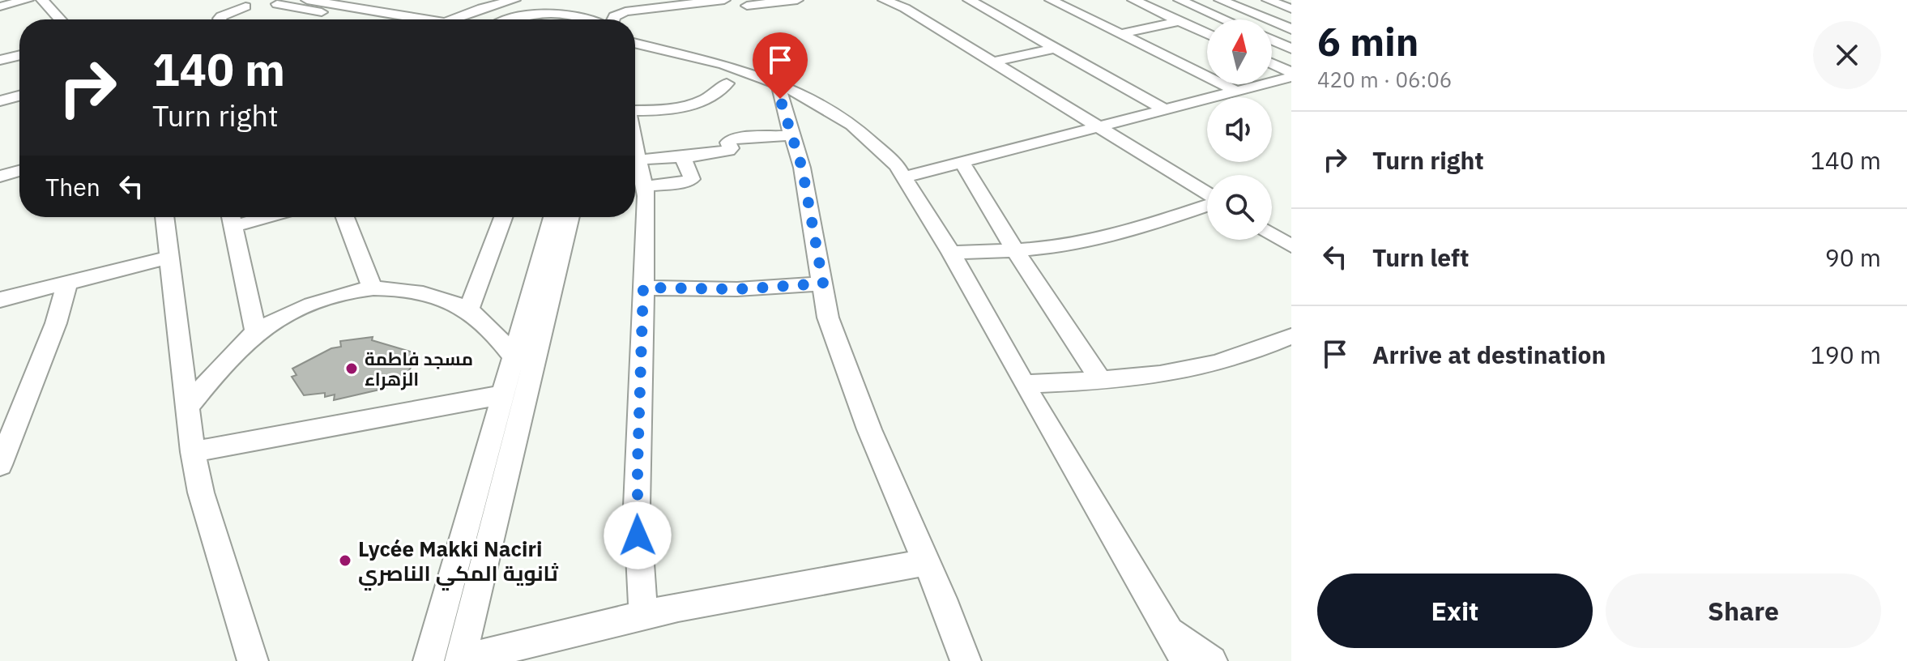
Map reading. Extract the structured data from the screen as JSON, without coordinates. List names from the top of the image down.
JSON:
{
  "places": ["مسجد فاطمة الزهراء", "Lycée Makki Naciri ثانوية المكي الناصري"],
  "north": "top",
  "page": {
    "heading": ["6 min", "420 m · 06:06"],
    "turn": ["140 m", "Turn right"],
    "list": [
      {
        "name": "Turn right",
        "value": "140 m"
      },
      {
        "name": "Turn left",
        "value": "90 m"
      },
      {
        "name": "Arrive at destination",
        "value": "190 m"
      }
    ],
    "then": "Then",
    "buttons": ["Exit", "Share"]
  }
}
